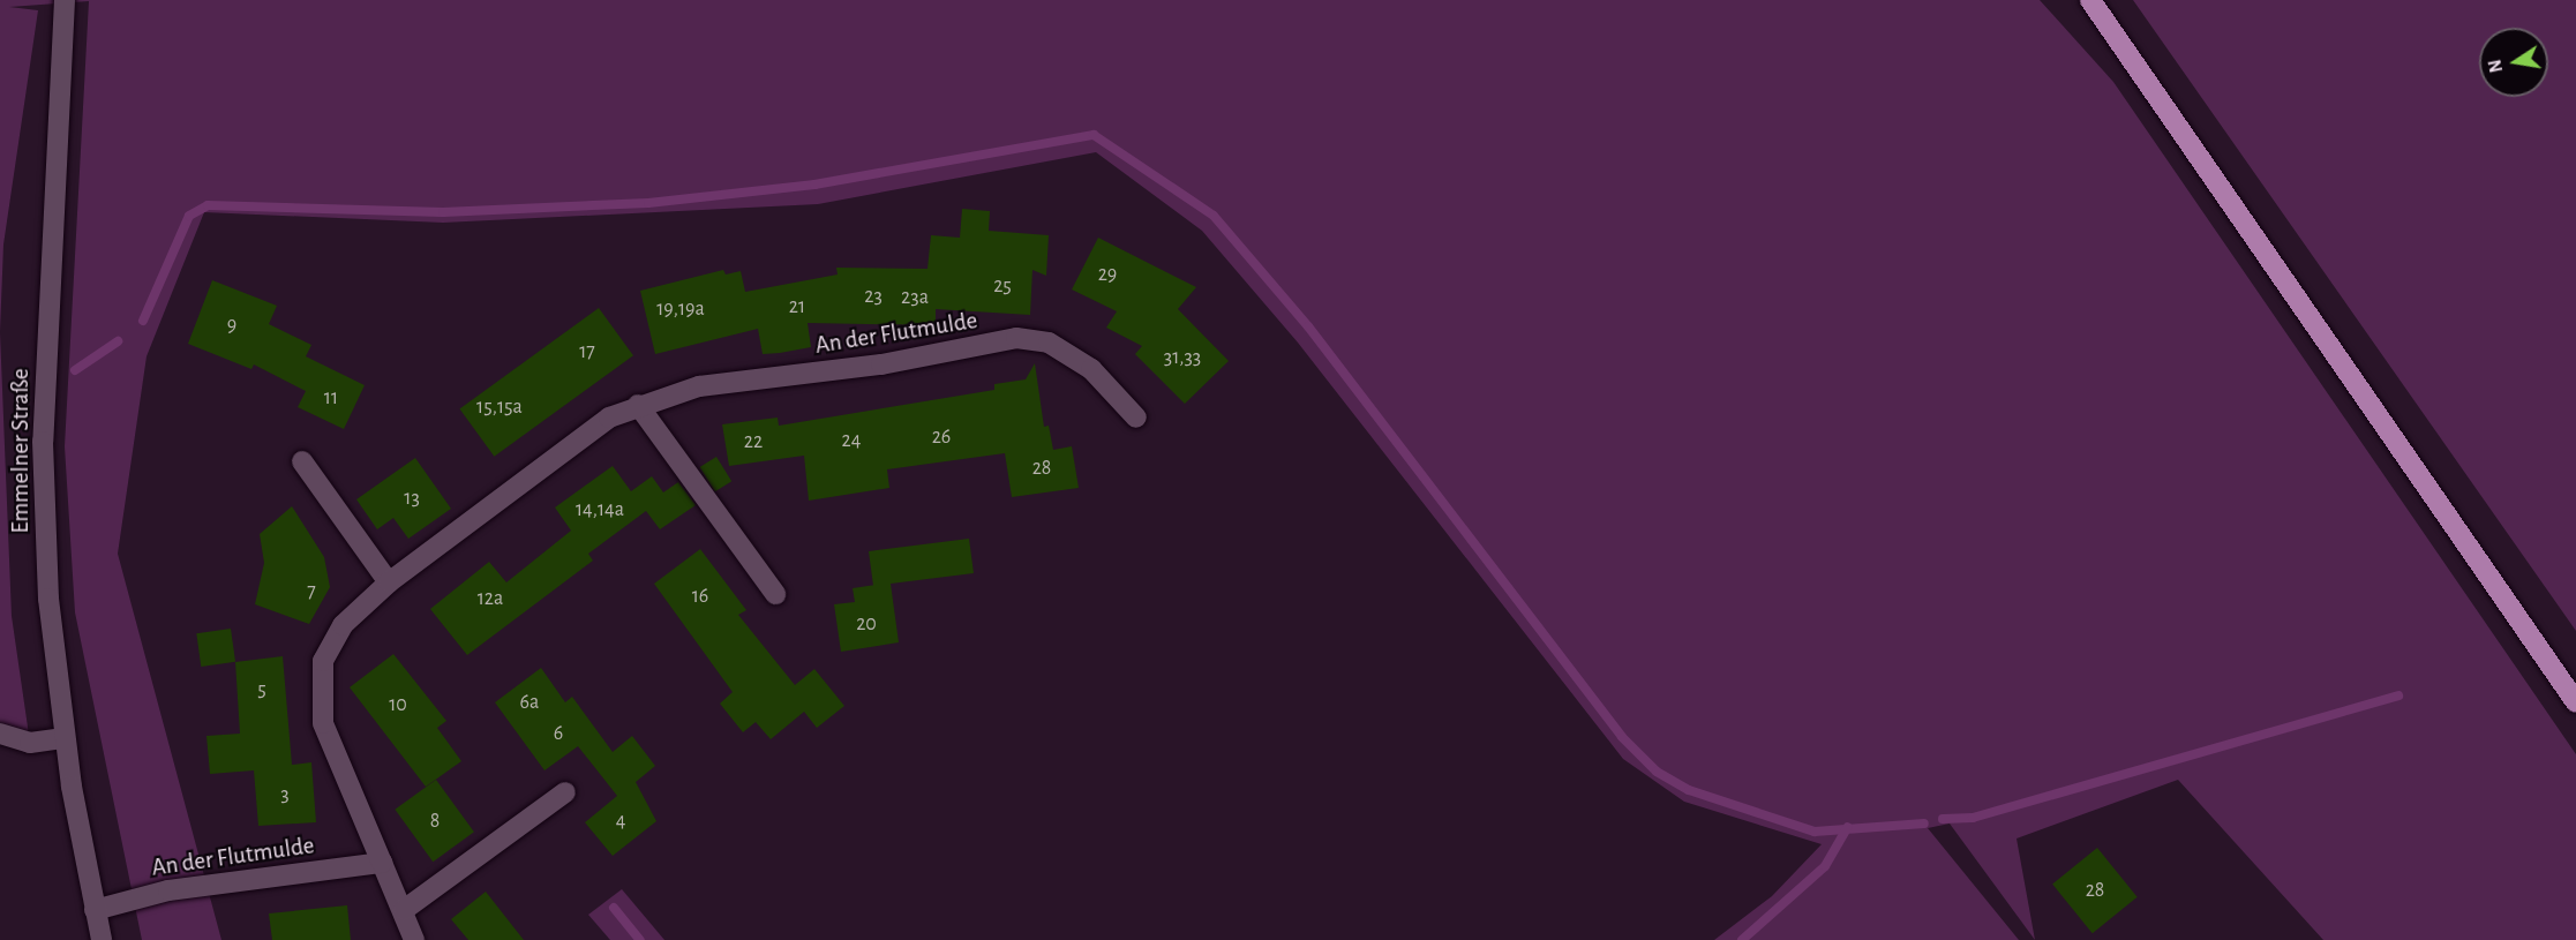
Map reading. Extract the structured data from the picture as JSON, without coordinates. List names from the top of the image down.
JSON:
{
  "streets": {
    "street": ["An der Flutmulde", "Emmelner Straße"]
  },
  "crossings": [
    ["An der Flutmulde", "Emmelner Straße"]
  ],
  "house_numbers": [
    "29",
    "25",
    "23",
    "23a",
    "21",
    "19,19a",
    "9",
    "17",
    "31,33",
    "11",
    "15,15a",
    "26",
    "24",
    "22",
    "28",
    "13",
    "14,14a",
    "7",
    "16",
    "12a",
    "20",
    "5",
    "6a",
    "10",
    "6",
    "3",
    "8",
    "4",
    "28"
  ],
  "north": "left"
}
